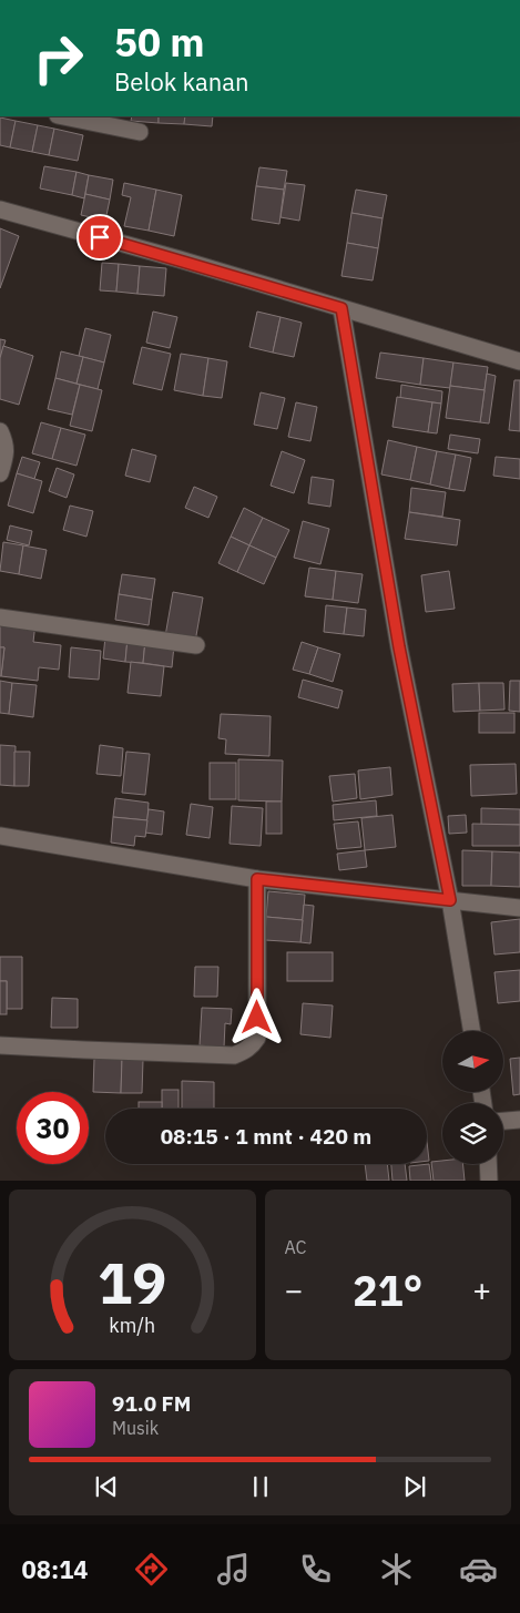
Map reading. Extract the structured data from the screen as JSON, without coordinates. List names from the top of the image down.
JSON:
{
  "north": "right",
  "page": {
    "turn": ["50 m", "Belok kanan"],
    "limit": "30",
    "trip": "08:15 · 1 mnt · 420 m",
    "tile": "AC",
    "heat": ["−", "21°", "+"],
    "song": ["91.0 FM", "Musik"],
    "tabs": "08:14",
    "gauge": ["19", "km/h"]
  }
}
